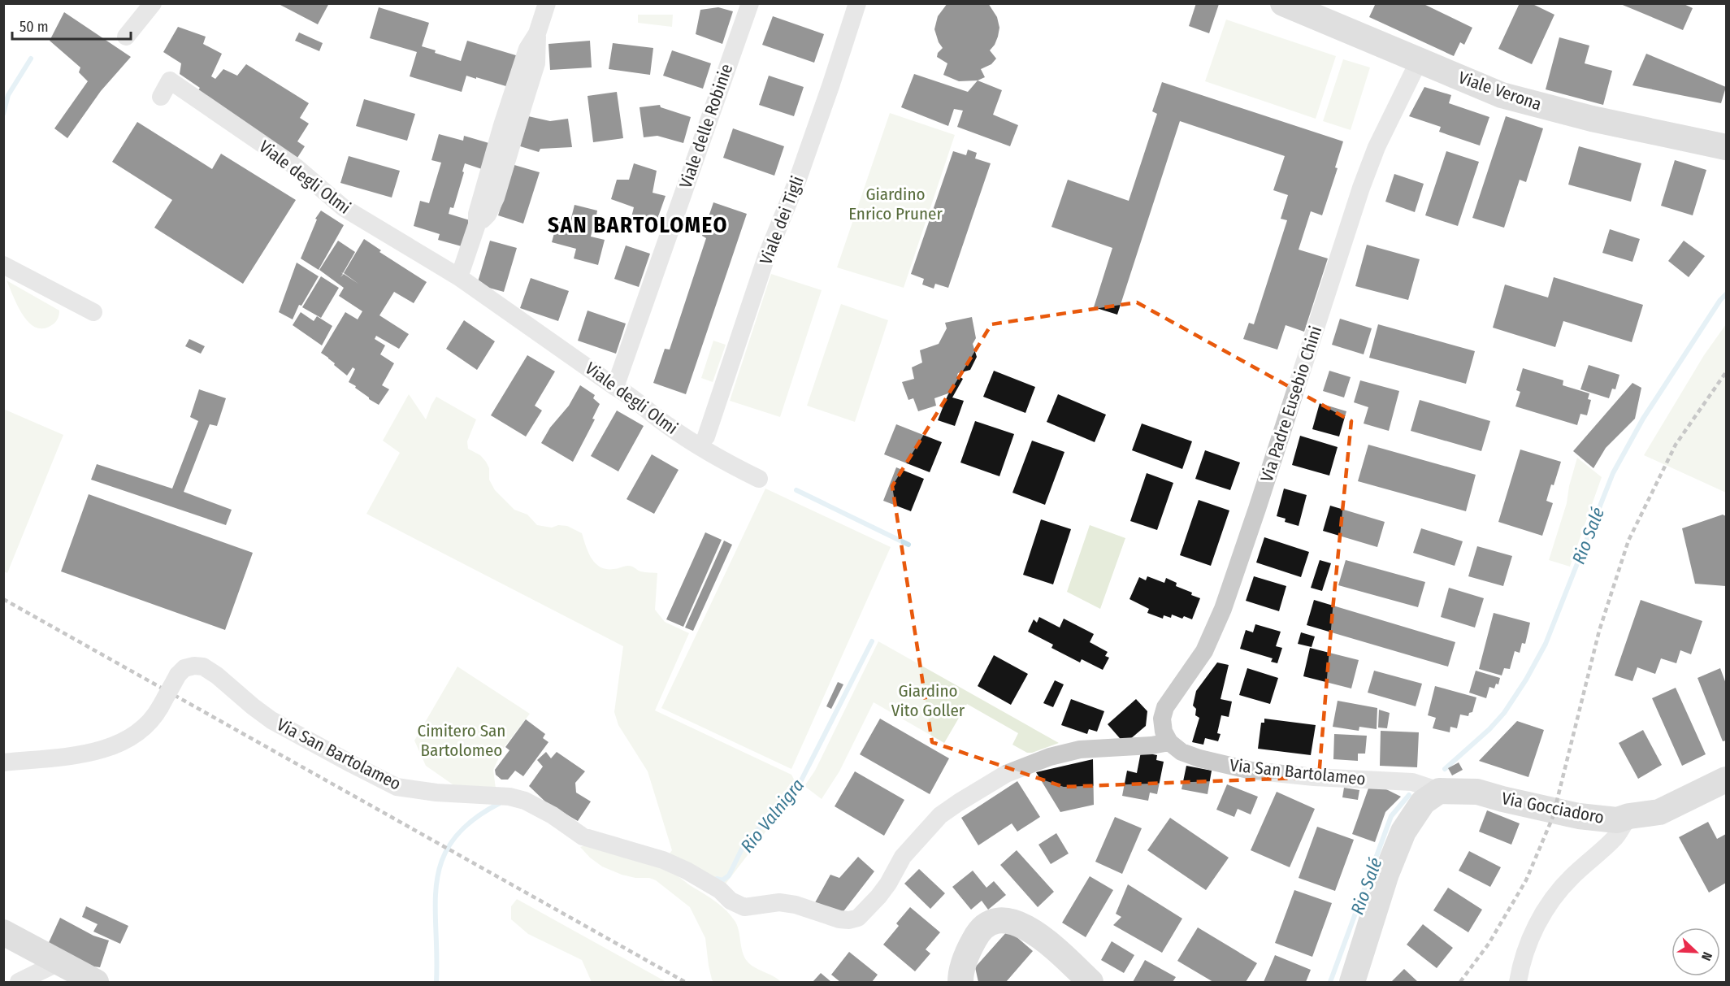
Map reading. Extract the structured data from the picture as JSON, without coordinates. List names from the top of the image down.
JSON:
{
  "streets": {
    "street": [
      "Viale Verona",
      "Viale delle Robinie",
      "Viale degli Olmi",
      "Viale dei Tigli",
      "Via Padre Eusebio Chini",
      "Via San Bartolameo",
      "Via Gocciadoro"
    ]
  },
  "crossings": [
    ["Viale Verona", "Via Padre Eusebio Chini"],
    ["Viale delle Robinie", "Viale degli Olmi"],
    ["Via Padre Eusebio Chini", "Via San Bartolameo"],
    ["Via San Bartolameo", "Via Gocciadoro"]
  ],
  "districts": ["SAN BARTOLOMEO"],
  "water": ["Rio Salé", "Rio Valnigra"],
  "parks": ["Giardino Enrico Pruner", "Giardino Vito Goller", "Cimitero San Bartolomeo"],
  "scale_bar": "50 m",
  "north": "bottom right"
}
